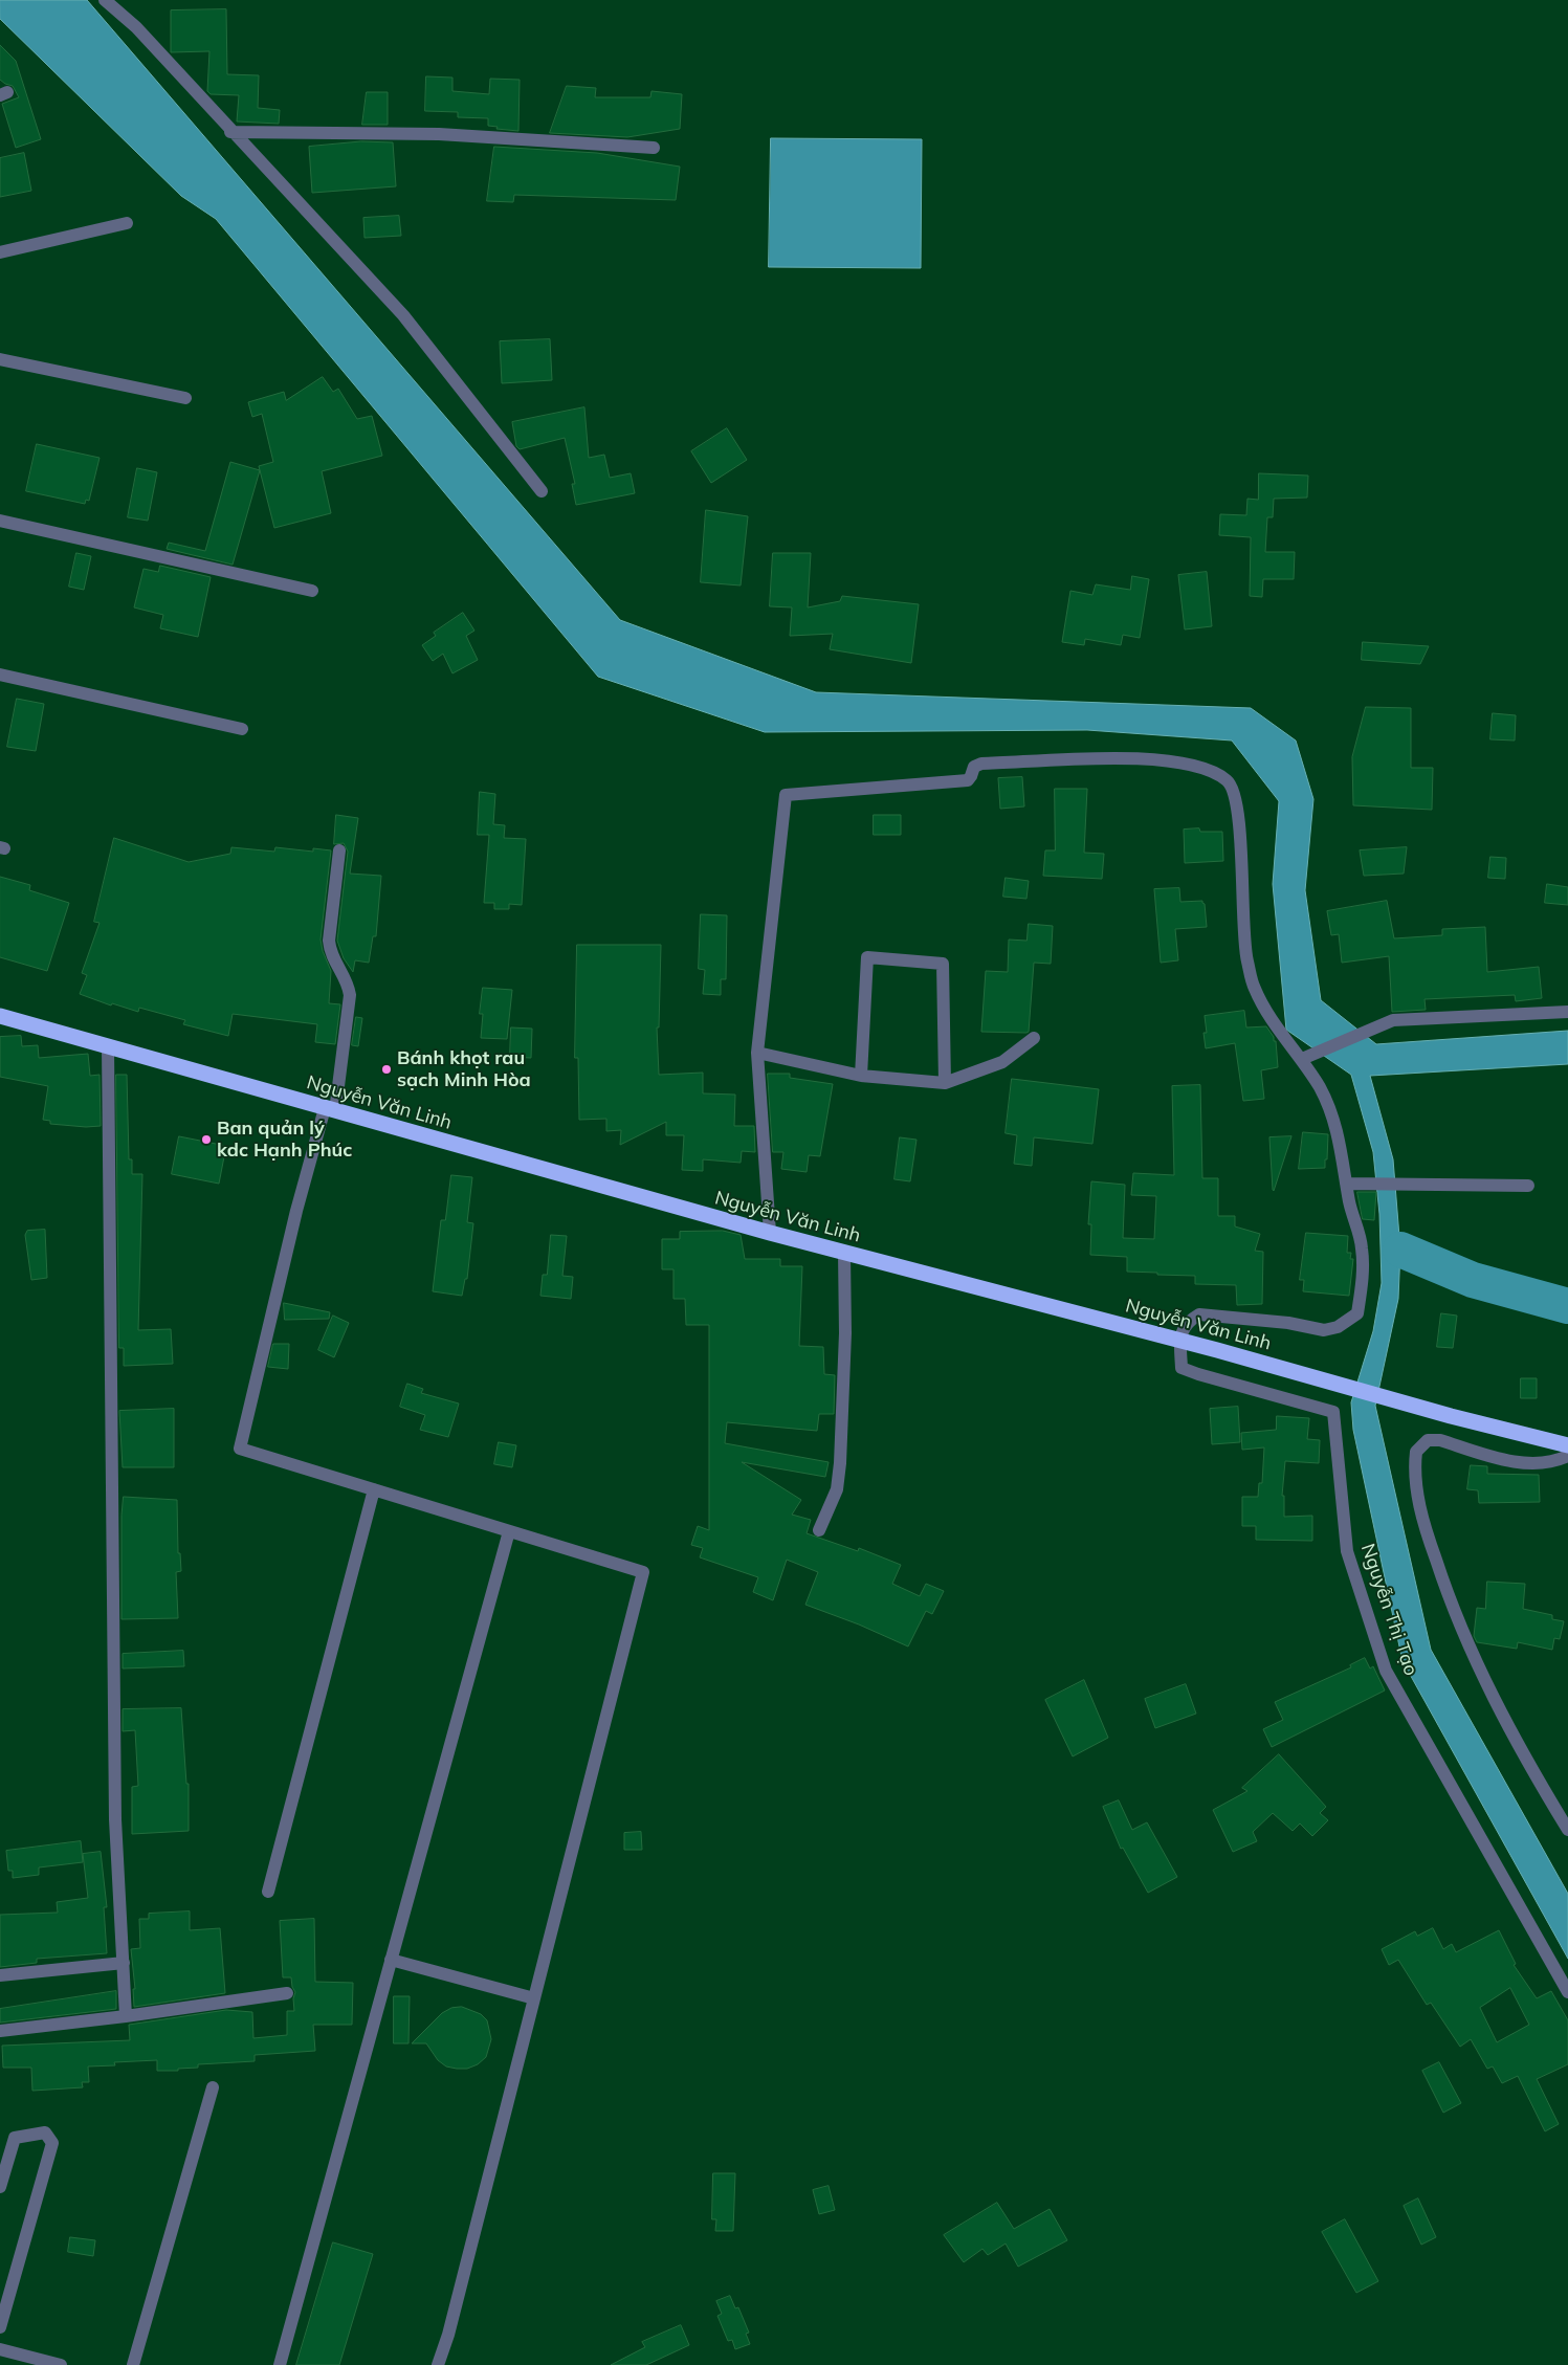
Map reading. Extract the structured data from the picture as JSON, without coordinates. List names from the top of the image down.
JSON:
{
  "streets": {
    "highway": ["Nguyễn Văn Linh"],
    "street": ["Nguyễn Thị Tạo"]
  },
  "crossings": [
    ["Nguyễn Văn Linh", "Nguyễn Thị Tạo"]
  ],
  "places": ["Bánh khọt rau sạch Minh Hòa", "Ban quản lý kdc Hạnh Phúc"]
}
